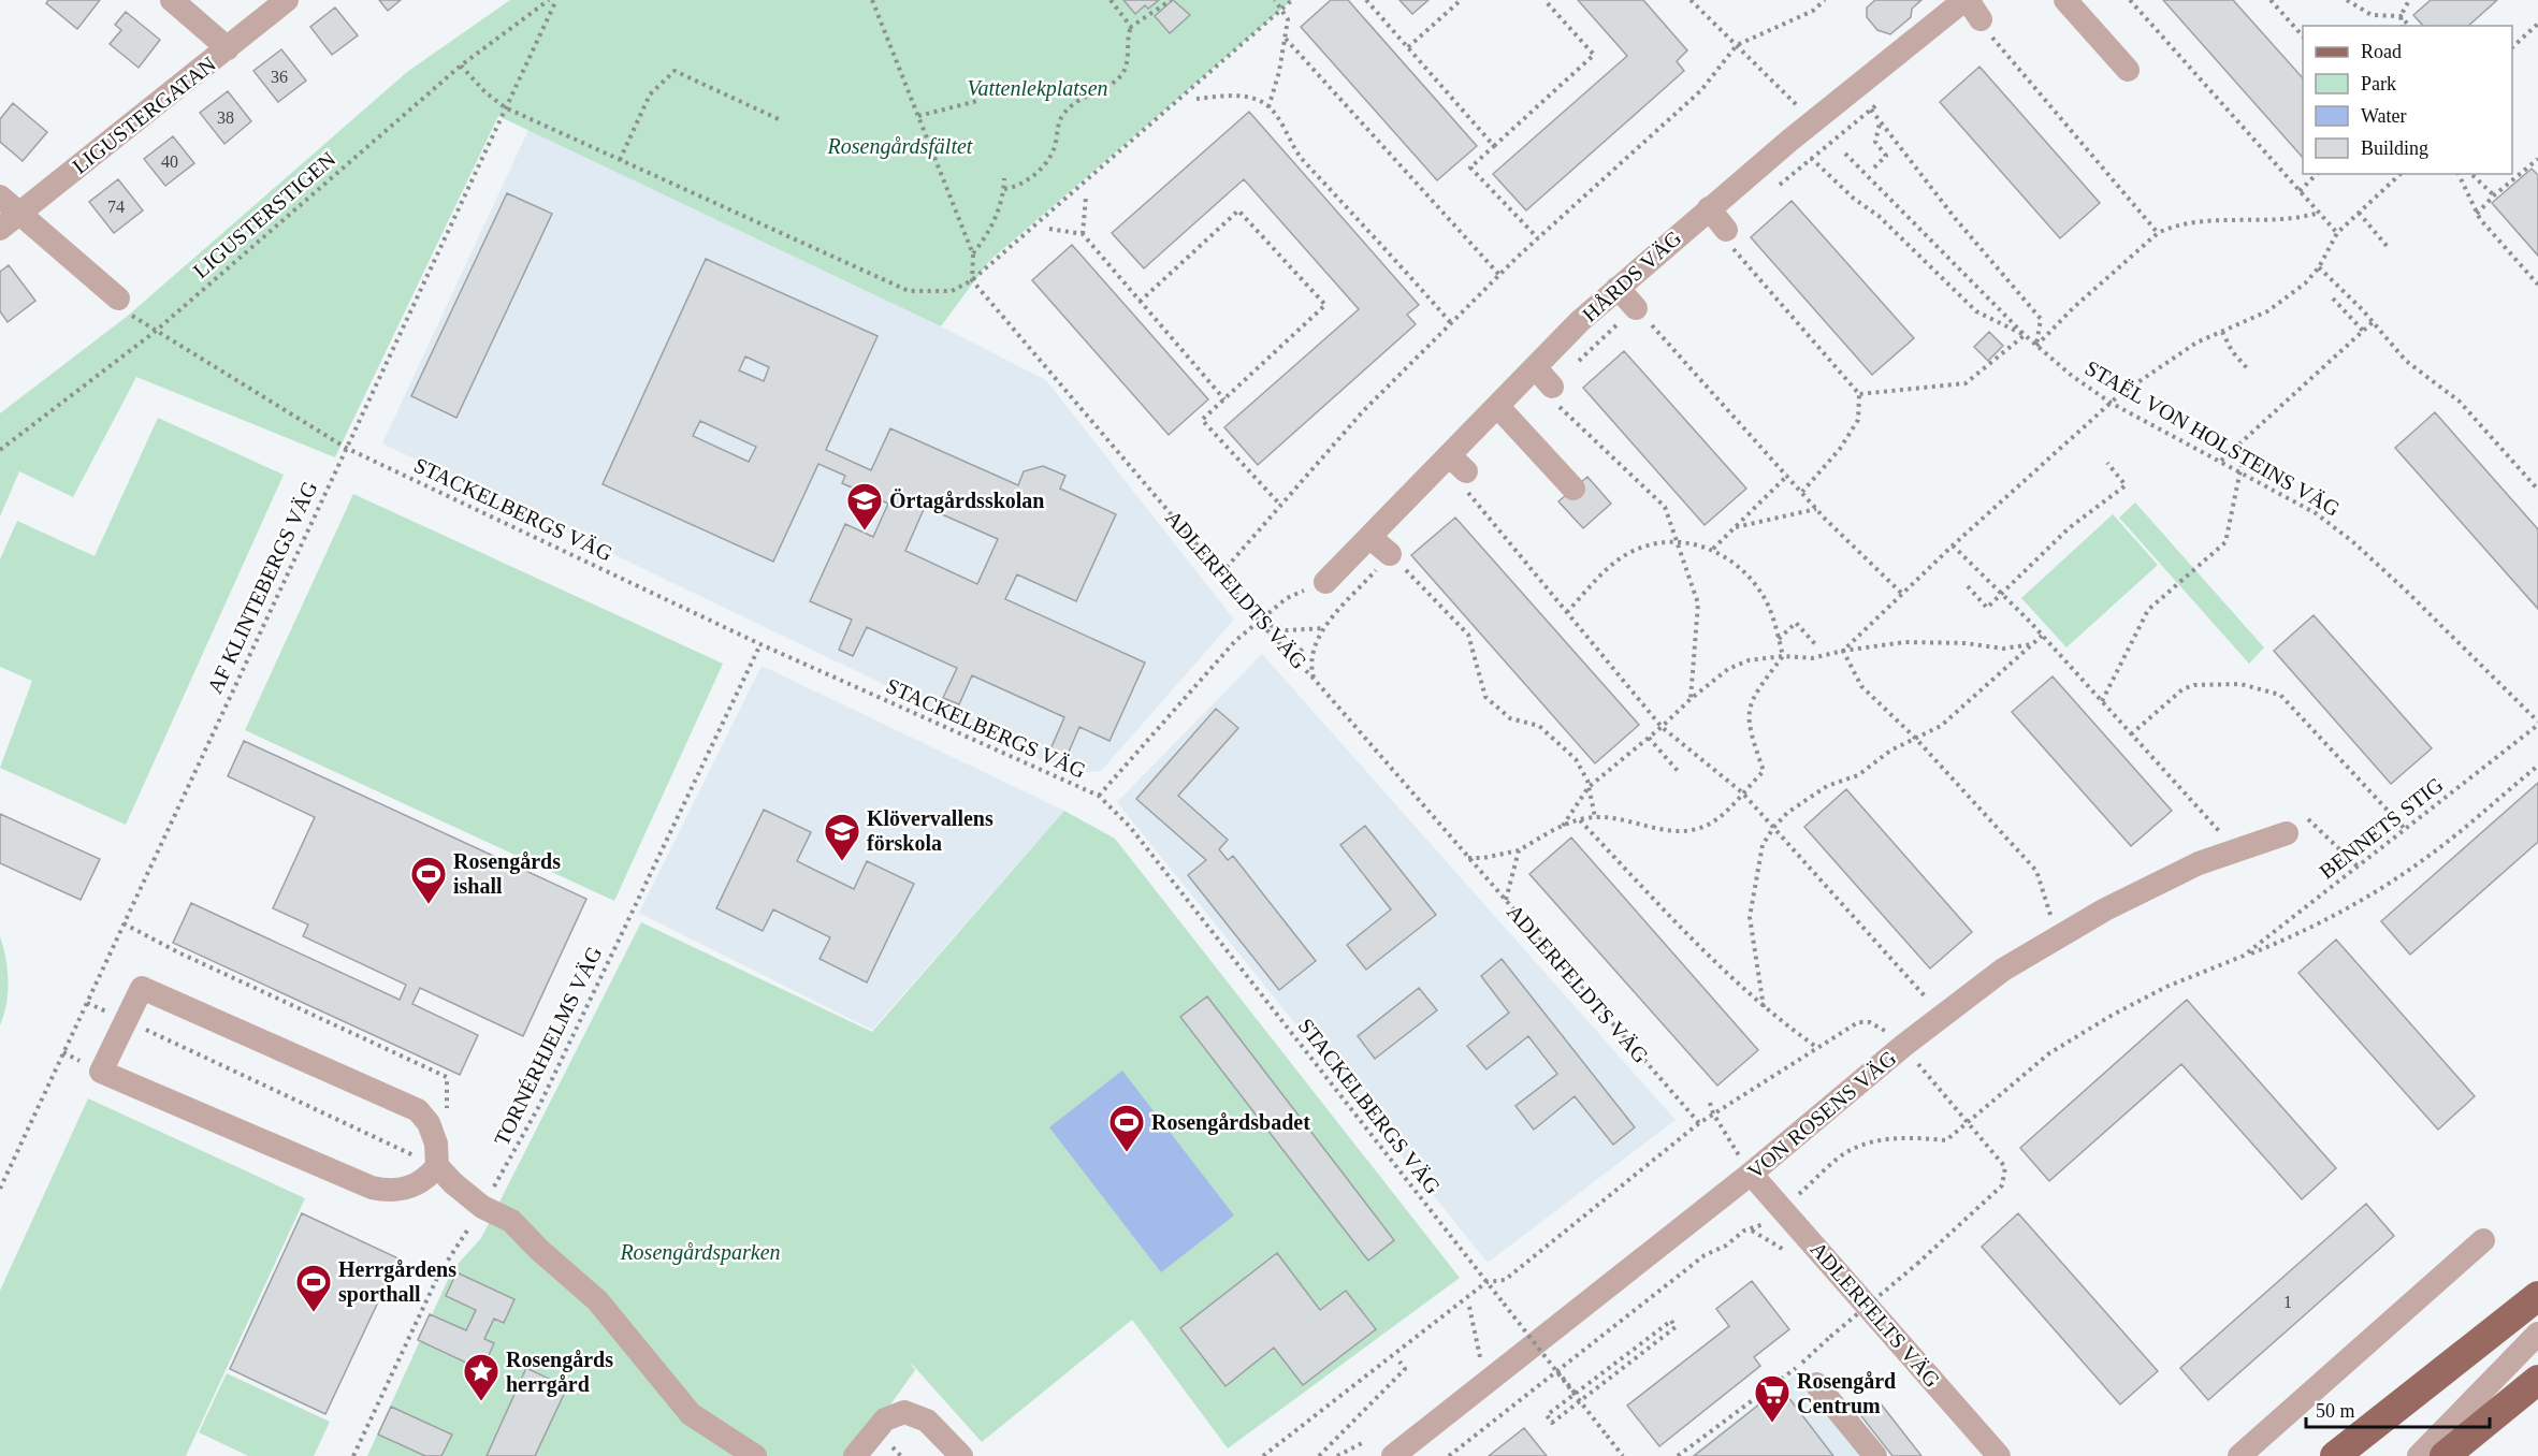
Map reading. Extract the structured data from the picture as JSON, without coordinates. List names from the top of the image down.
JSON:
{
  "streets": {
    "street": [
      "LIGUSTERGATAN",
      "HÅRDS VÄG",
      "VON ROSENS VÄG",
      "ADLERFELTS VÄG"
    ],
    "path": [
      "LIGUSTERSTIGEN",
      "STAËL VON HOLSTEINS VÄG",
      "STACKELBERGS VÄG",
      "AF KLINTEBERGS VÄG",
      "ADLERFELDTS VÄG",
      "BENNETS STIG",
      "TORNÉRHJELMS VÄG"
    ]
  },
  "crossings": [
    ["LIGUSTERSTIGEN", "STACKELBERGS VÄG"],
    ["STAËL VON HOLSTEINS VÄG", "BENNETS STIG"],
    ["STACKELBERGS VÄG", "AF KLINTEBERGS VÄG"],
    ["STACKELBERGS VÄG", "ADLERFELDTS VÄG"],
    ["STACKELBERGS VÄG", "TORNÉRHJELMS VÄG"],
    ["VON ROSENS VÄG", "ADLERFELTS VÄG"]
  ],
  "parks": ["Vattenlekplatsen", "Rosengårdsfältet", "Rosengårdsparken"],
  "places": {
    "school or university": ["Örtagårdsskolan", "Klövervallens förskola"],
    "sports": ["Rosengårds ishall", "Rosengårdsbadet", "Herrgårdens sporthall"],
    "place": ["Rosengårds herrgård"],
    "supermarket": ["Rosengård Centrum"]
  },
  "house_numbers": [
    "36",
    "38",
    "40",
    "74",
    "1"
  ],
  "legend": [
    "Road",
    "Park",
    "Water",
    "Building"
  ],
  "scale_bar": "50 m"
}
